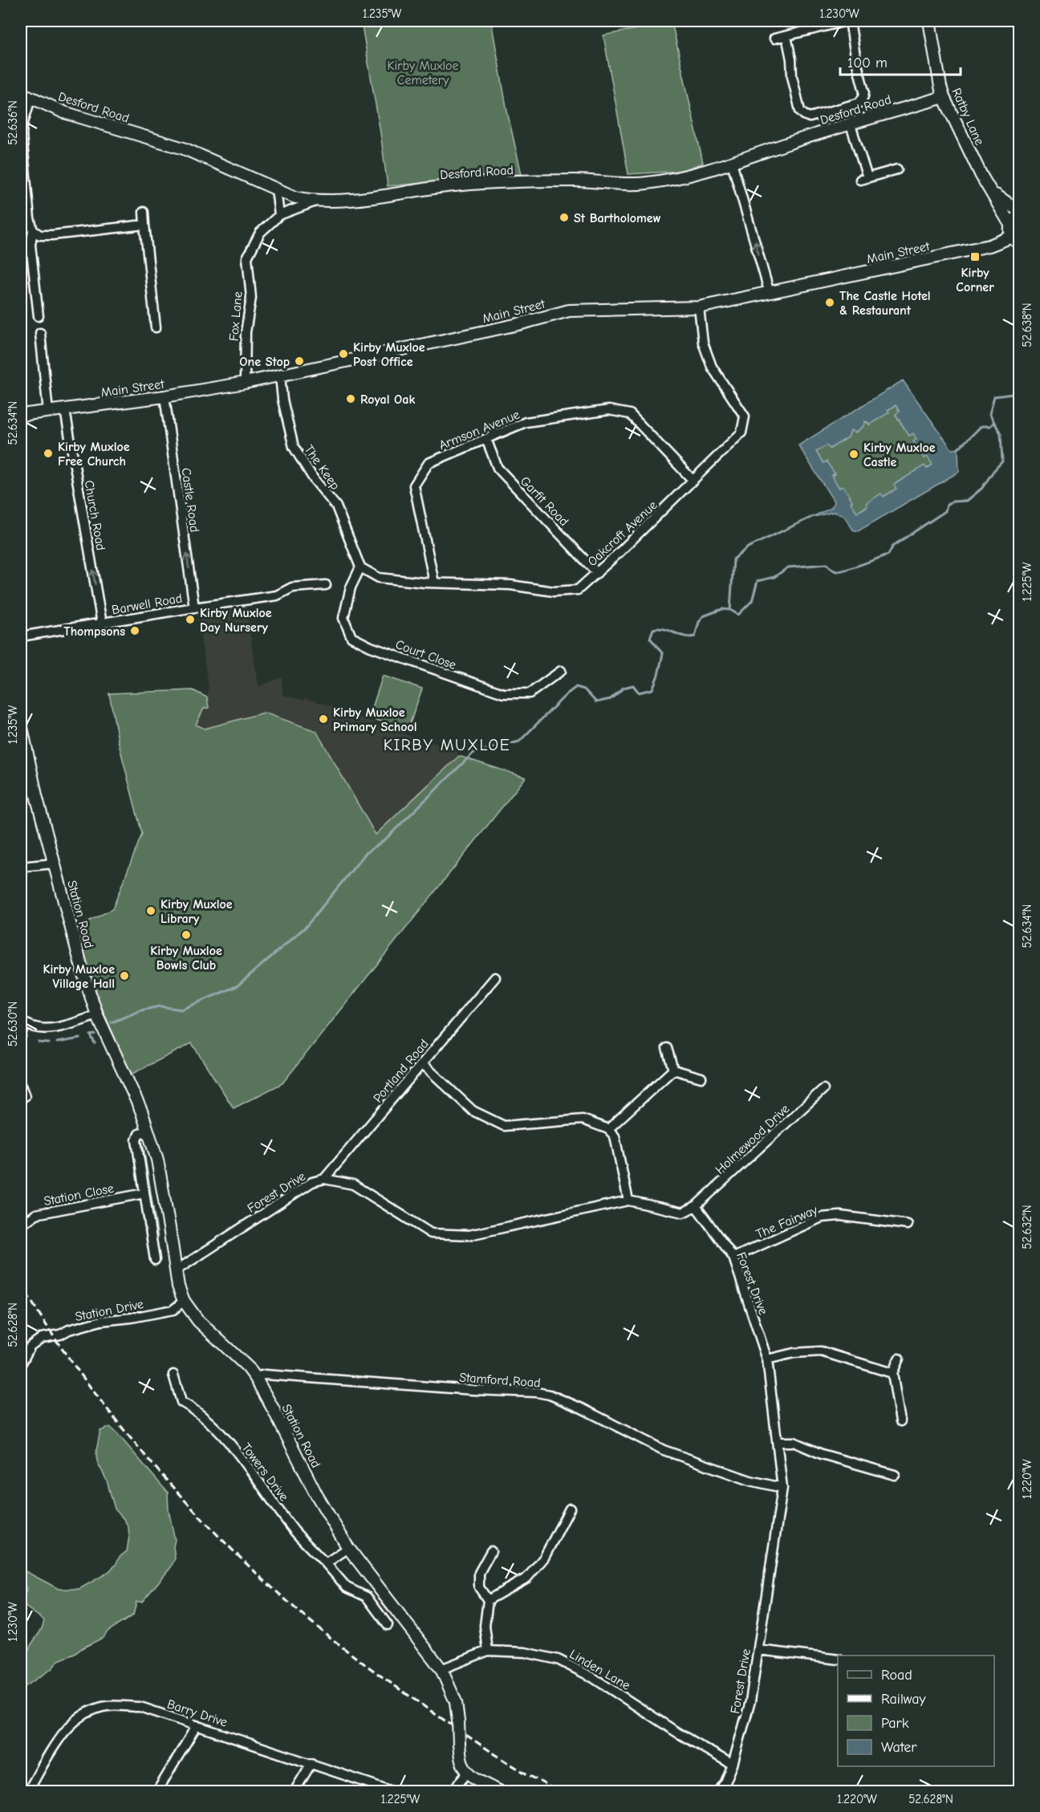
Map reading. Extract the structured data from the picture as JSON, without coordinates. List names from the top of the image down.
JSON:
{
  "streets": {
    "street": [
      "Desford Road",
      "Ratby Lane",
      "Main Street",
      "Fox Lane",
      "Armson Avenue",
      "The Keep",
      "Castle Road",
      "Garfit Road",
      "Church Road",
      "Oakcroft Avenue",
      "Barwell Road",
      "Court Close",
      "Station Road",
      "Portland Road",
      "Holmewood Drive",
      "Forest Drive",
      "Station Close",
      "The Fairway",
      "Station Drive",
      "Stamford Road",
      "Towers Drive",
      "Linden Lane",
      "Barry Drive"
    ]
  },
  "crossings": [
    ["Desford Road", "Ratby Lane"],
    ["Desford Road", "Fox Lane"],
    ["Main Street", "Fox Lane"],
    ["Main Street", "The Keep"],
    ["Main Street", "Castle Road"],
    ["Main Street", "Church Road"],
    ["Main Street", "Oakcroft Avenue"],
    ["Armson Avenue", "Garfit Road"],
    ["Armson Avenue", "Oakcroft Avenue"],
    ["The Keep", "Oakcroft Avenue"],
    ["The Keep", "Court Close"],
    ["Castle Road", "Barwell Road"],
    ["Garfit Road", "Oakcroft Avenue"],
    ["Church Road", "Barwell Road"],
    ["Oakcroft Avenue", "Court Close"],
    ["Station Road", "Forest Drive"],
    ["Station Road", "Station Drive"],
    ["Station Road", "Stamford Road"],
    ["Station Road", "Linden Lane"],
    ["Portland Road", "Forest Drive"],
    ["Holmewood Drive", "Forest Drive"],
    ["Forest Drive", "The Fairway"],
    ["Forest Drive", "Stamford Road"],
    ["Forest Drive", "Linden Lane"]
  ],
  "one_way": ["Castle Road", "Church Road"],
  "districts": ["KIRBY MUXLOE"],
  "parks": ["Kirby Muxloe Cemetery"],
  "places": {
    "other": [
      "St Bartholomew",
      "The Castle Hotel & Restaurant",
      "Kirby Muxloe Post Office",
      "One Stop",
      "Royal Oak",
      "Kirby Muxloe Free Church",
      "Kirby Muxloe Castle",
      "Kirby Muxloe Day Nursery",
      "Thompsons",
      "Kirby Muxloe Primary School",
      "Kirby Muxloe Library",
      "Kirby Muxloe Bowls Club",
      "Kirby Muxloe Village Hall"
    ],
    "transit": ["Kirby Corner"]
  },
  "legend": [
    "Road",
    "Railway",
    "Park",
    "Water"
  ],
  "scale_bar": "100 m",
  "coordinates": [
    "1.235°W",
    "1.230°W",
    "52.636°N",
    "52.638°N",
    "52.634°N",
    "1.225°W",
    "52.630°N",
    "52.632°N",
    "52.628°N",
    "1.220°W"
  ]
}
